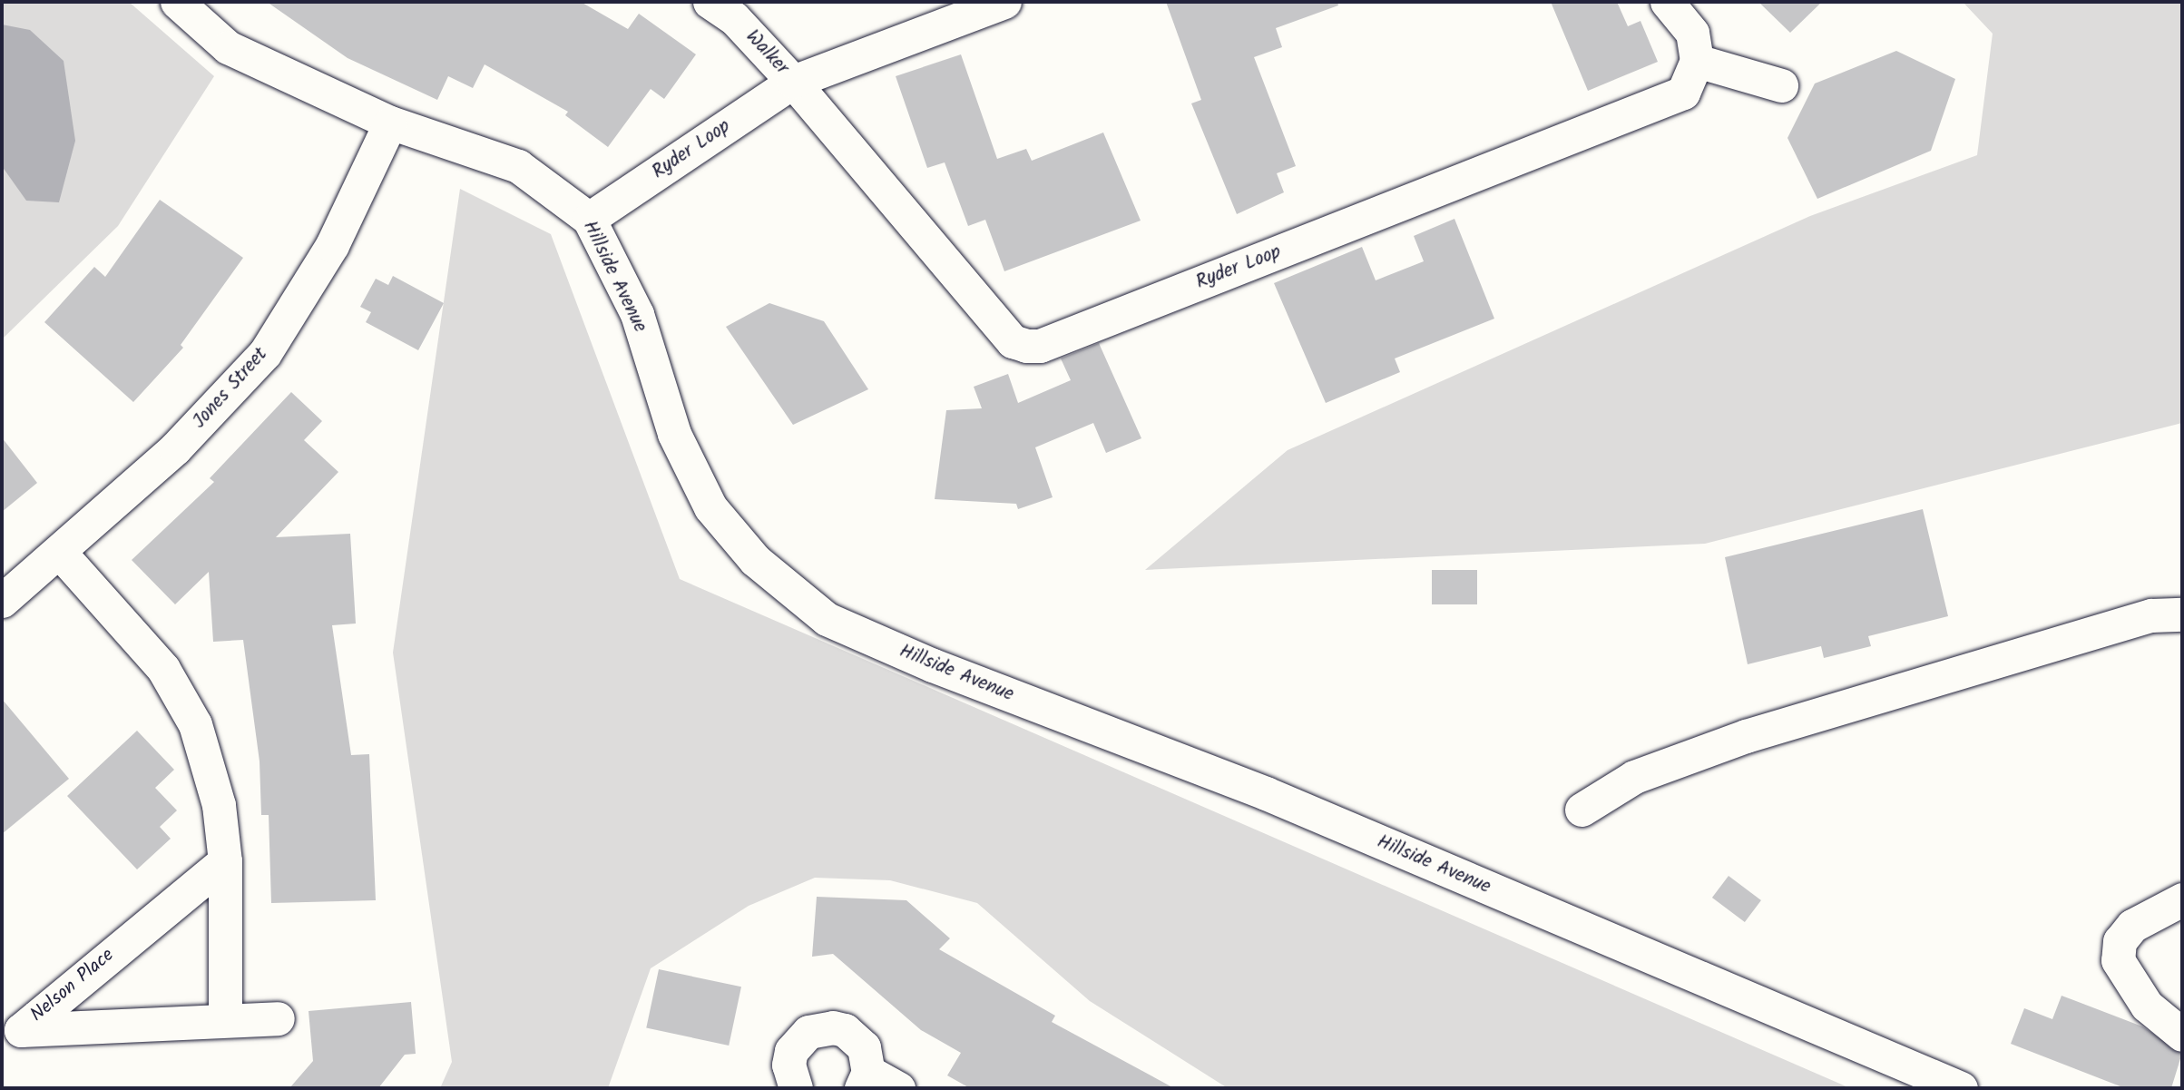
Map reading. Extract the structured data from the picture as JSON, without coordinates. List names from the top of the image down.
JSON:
{
  "streets": {
    "street": [
      "Walker",
      "Ryder Loop",
      "Hillside Avenue",
      "Jones Street",
      "Nelson Place"
    ]
  },
  "crossings": [
    ["Walker", "Ryder Loop"],
    ["Ryder Loop", "Hillside Avenue"],
    ["Hillside Avenue", "Jones Street"]
  ]
}
